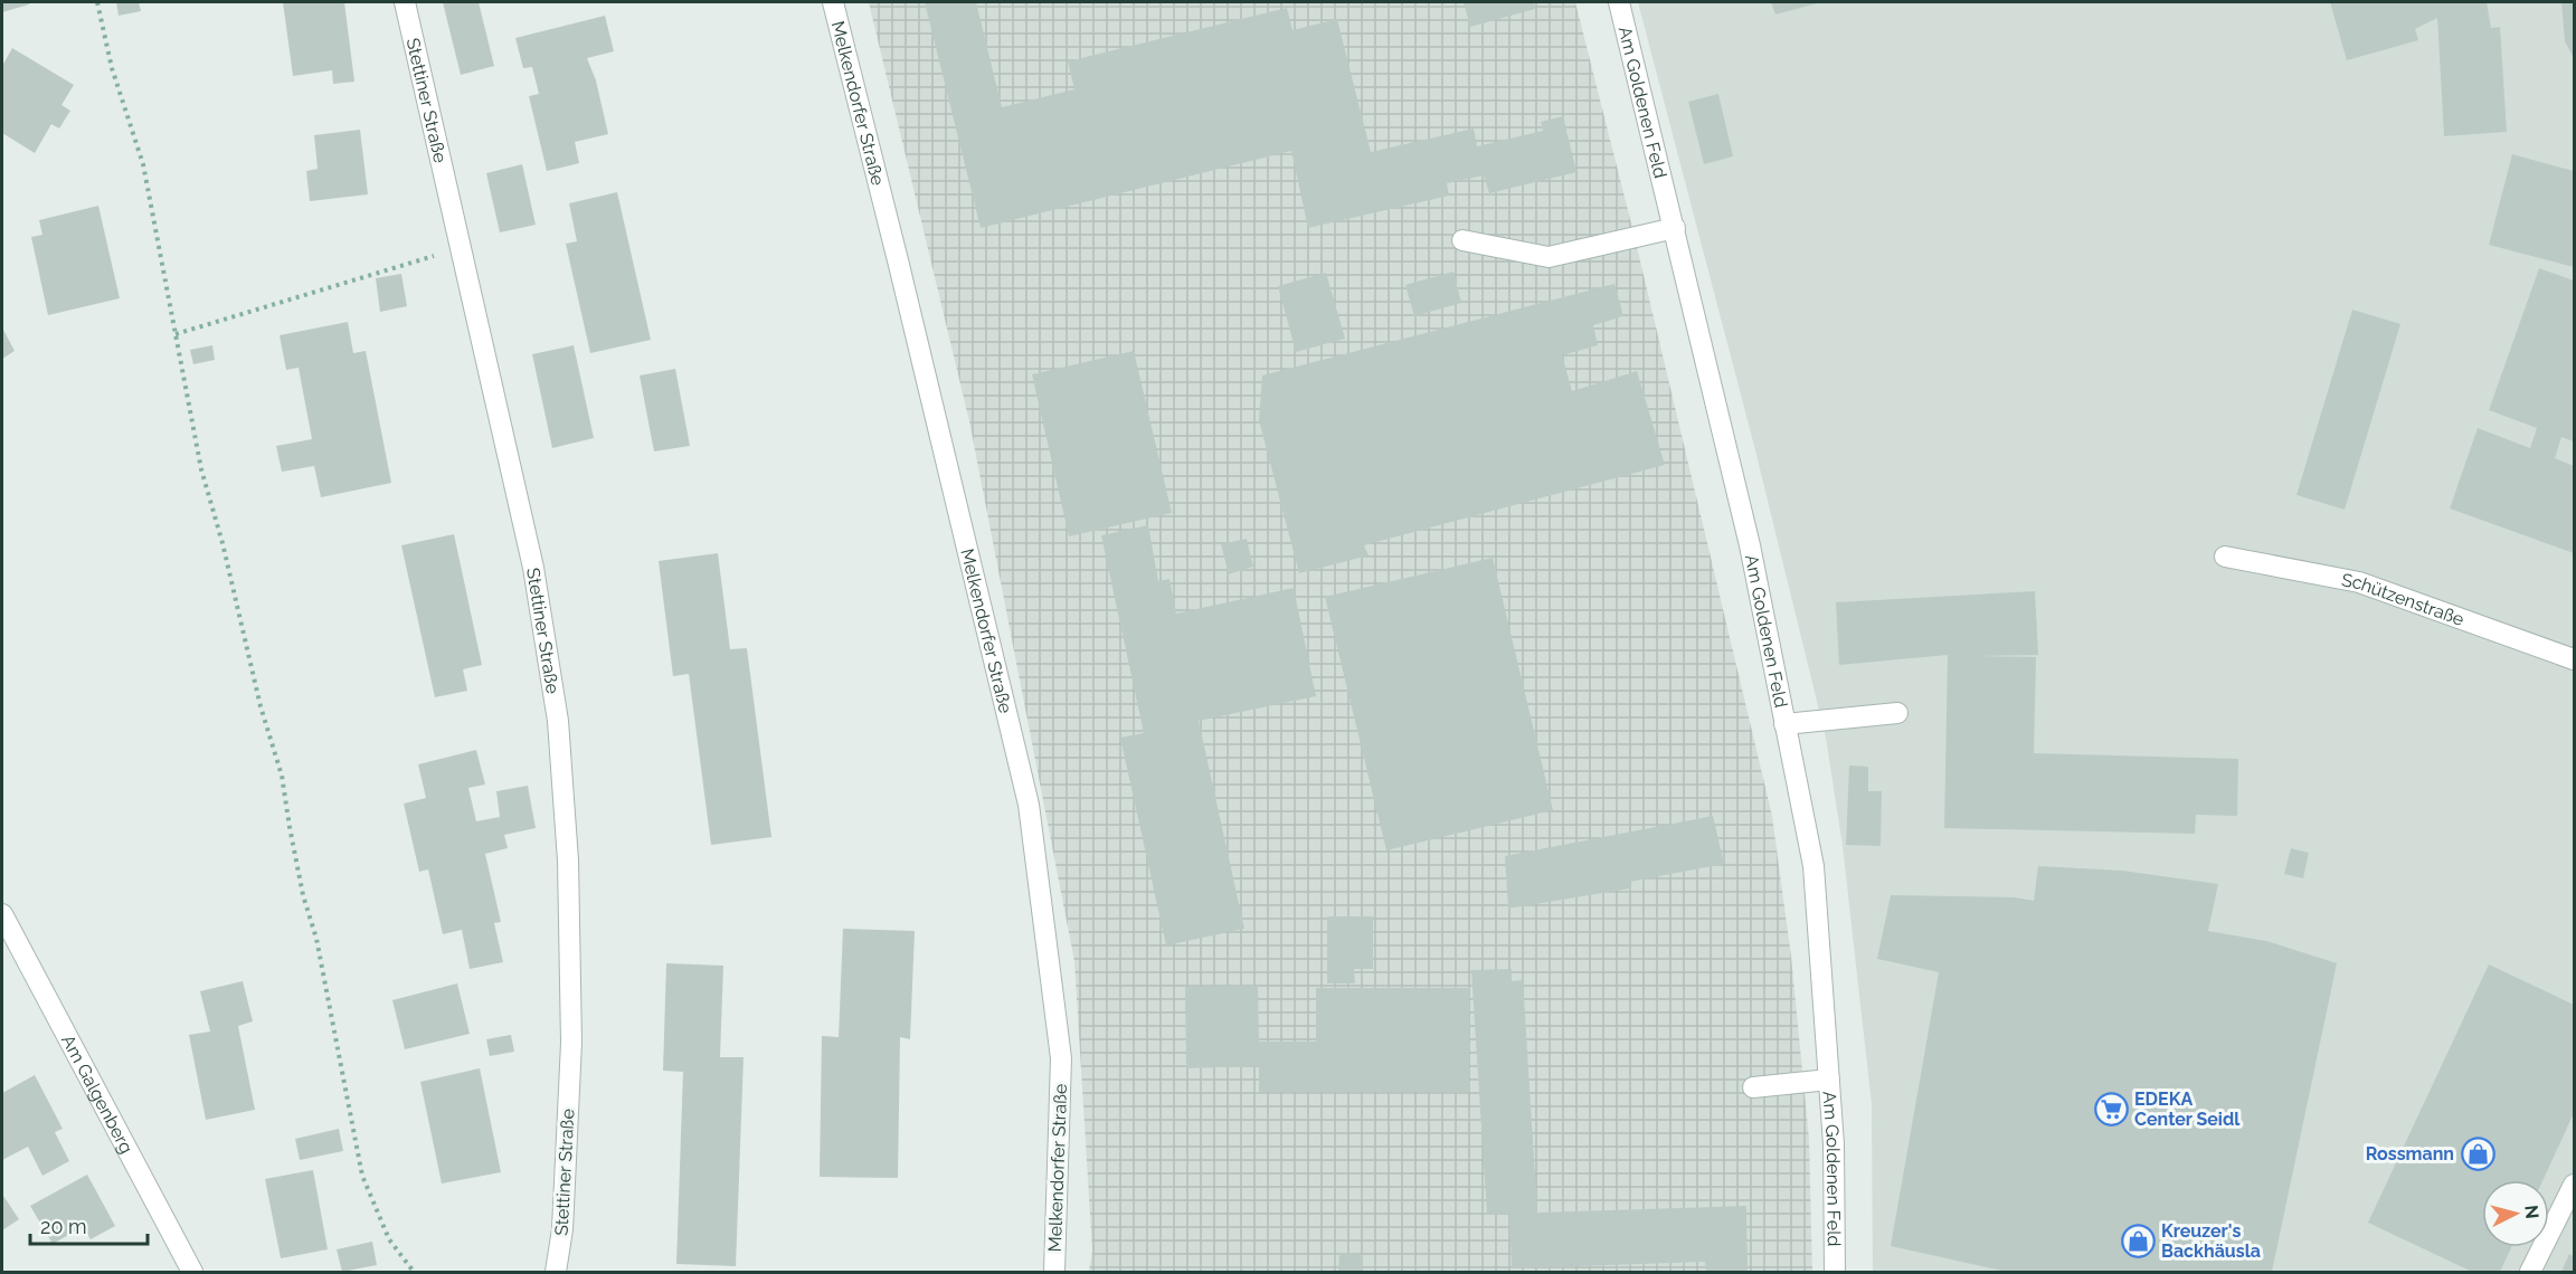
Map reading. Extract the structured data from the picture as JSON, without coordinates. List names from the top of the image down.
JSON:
{
  "streets": {
    "street": [
      "Stettiner Straße",
      "Am Goldenen Feld",
      "Melkendorfer Straße",
      "Schützenstraße",
      "Am Galgenberg"
    ]
  },
  "places": {
    "supermarket": ["EDEKA Center Seidl"],
    "shop": ["Rossmann", "Kreuzer's Backhäusla"]
  },
  "scale_bar": "20 m",
  "north": "right"
}
